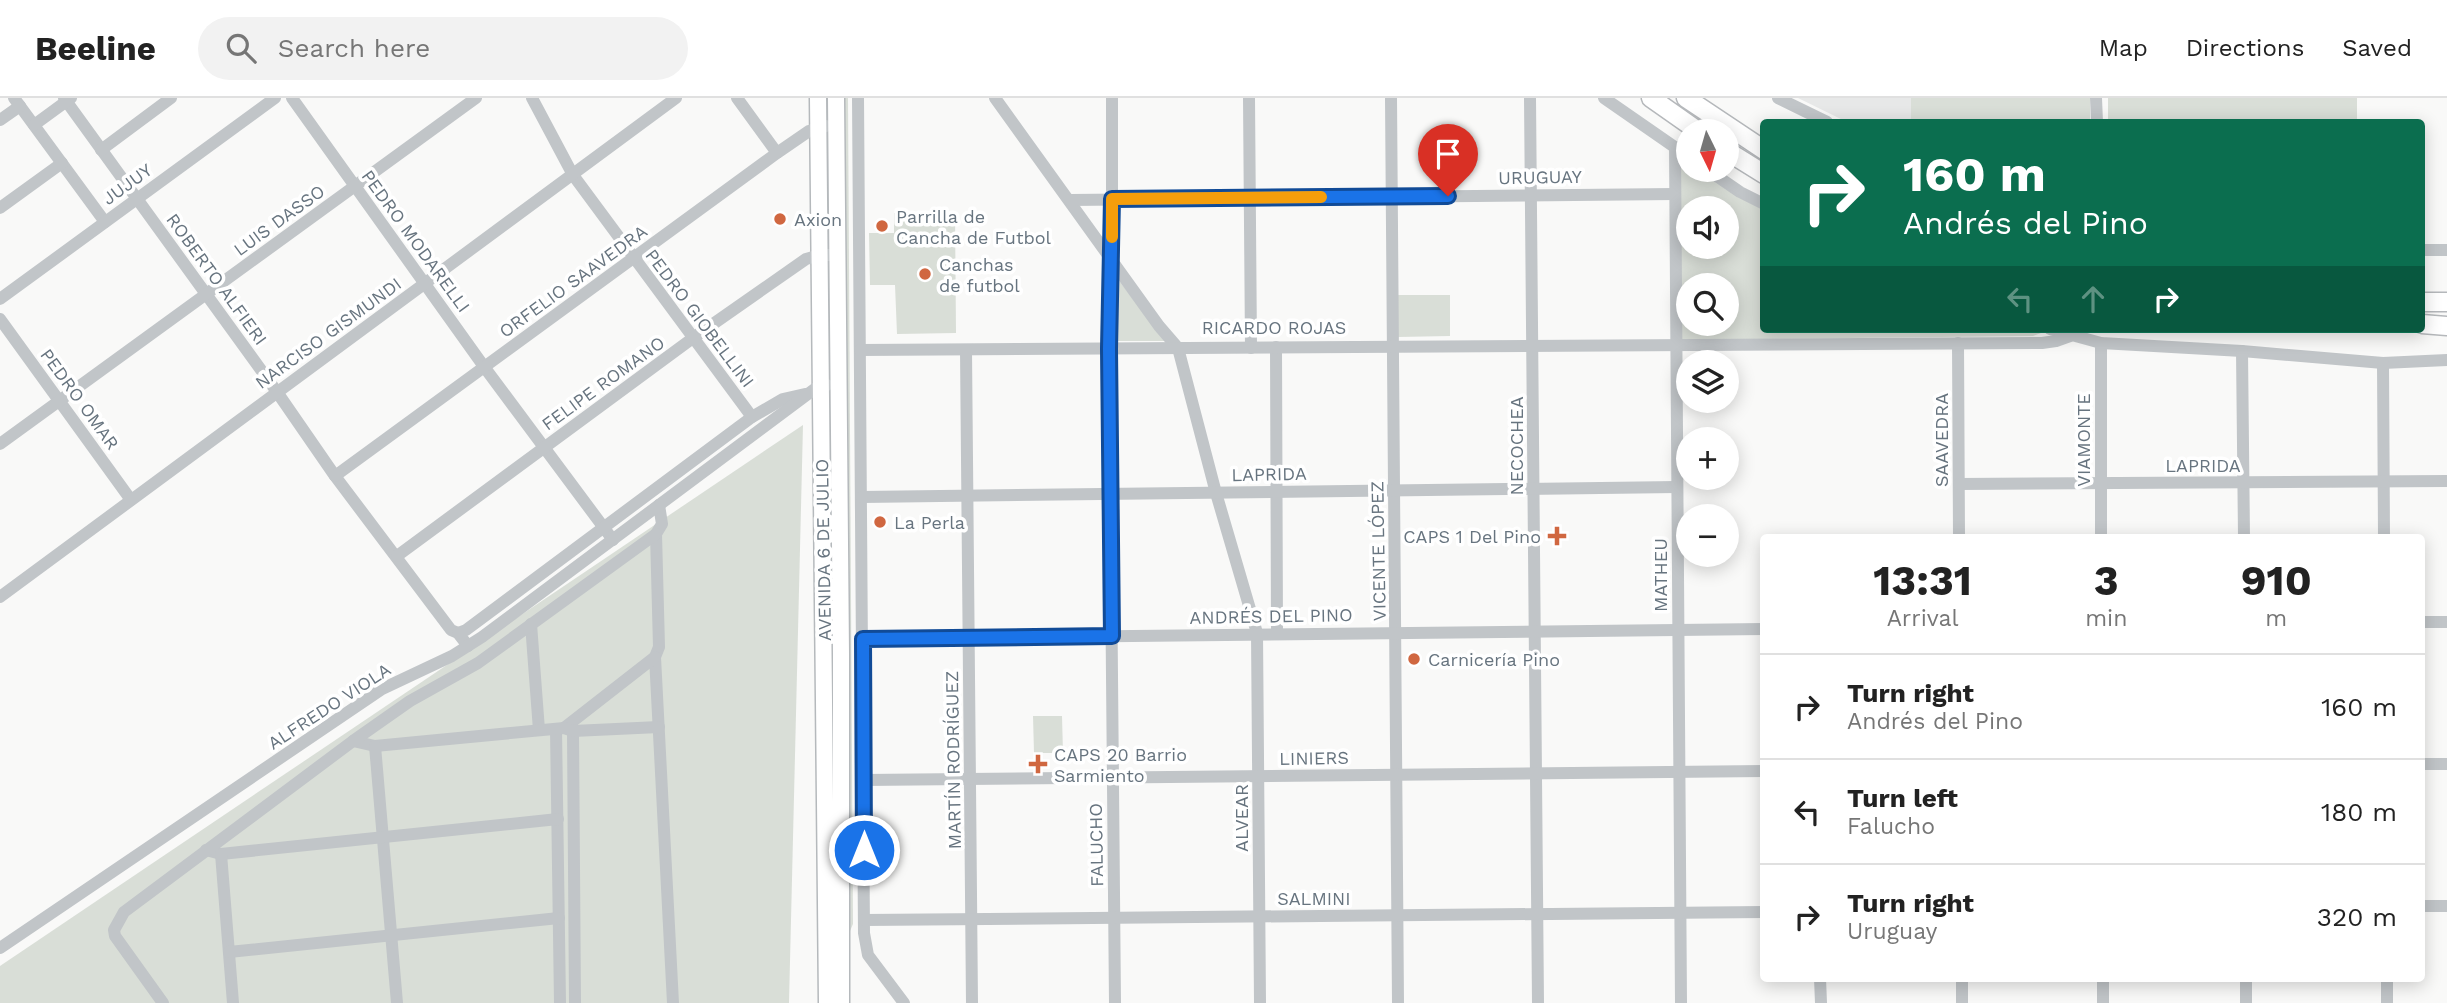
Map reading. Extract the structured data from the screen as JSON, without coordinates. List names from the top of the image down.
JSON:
{
  "streets": {
    "main road": ["AVENIDA 6 DE JULIO"],
    "street": [
      "URUGUAY",
      "JUJUY",
      "LUIS DASSO",
      "PEDRO MODARELLI",
      "ROBERTO ALFIERI",
      "ORFELIO SAAVEDRA",
      "PEDRO GIOBELLINI",
      "RICARDO ROJAS",
      "NARCISO GISMUNDI",
      "FELIPE ROMANO",
      "PEDRO OMAR",
      "SAAVEDRA",
      "VIAMONTE",
      "NECOCHEA",
      "LAPRIDA",
      "VICENTE LÓPEZ",
      "MATHEU",
      "ANDRÉS DEL PINO",
      "ALFREDO VIOLA",
      "LINIERS",
      "MARTÍN RODRÍGUEZ",
      "ALVEAR",
      "FALUCHO",
      "SALMINI"
    ]
  },
  "crossings": [
    ["URUGUAY", "NECOCHEA"],
    ["URUGUAY", "VICENTE LÓPEZ"],
    ["URUGUAY", "MATHEU"],
    ["URUGUAY", "FALUCHO"],
    ["JUJUY", "ROBERTO ALFIERI"],
    ["LUIS DASSO", "PEDRO MODARELLI"],
    ["LUIS DASSO", "ROBERTO ALFIERI"],
    ["LUIS DASSO", "PEDRO OMAR"],
    ["PEDRO MODARELLI", "ORFELIO SAAVEDRA"],
    ["PEDRO MODARELLI", "NARCISO GISMUNDI"],
    ["PEDRO MODARELLI", "FELIPE ROMANO"],
    ["PEDRO MODARELLI", "ALFREDO VIOLA"],
    ["ROBERTO ALFIERI", "ORFELIO SAAVEDRA"],
    ["ROBERTO ALFIERI", "NARCISO GISMUNDI"],
    ["ROBERTO ALFIERI", "FELIPE ROMANO"],
    ["ROBERTO ALFIERI", "ALFREDO VIOLA"],
    ["ORFELIO SAAVEDRA", "PEDRO GIOBELLINI"],
    ["ORFELIO SAAVEDRA", "AVENIDA 6 DE JULIO"],
    ["PEDRO GIOBELLINI", "NARCISO GISMUNDI"],
    ["PEDRO GIOBELLINI", "FELIPE ROMANO"],
    ["RICARDO ROJAS", "SAAVEDRA"],
    ["RICARDO ROJAS", "NECOCHEA"],
    ["RICARDO ROJAS", "VICENTE LÓPEZ"],
    ["RICARDO ROJAS", "MATHEU"],
    ["RICARDO ROJAS", "MARTÍN RODRÍGUEZ"],
    ["RICARDO ROJAS", "ALVEAR"],
    ["RICARDO ROJAS", "FALUCHO"],
    ["NARCISO GISMUNDI", "PEDRO OMAR"],
    ["FELIPE ROMANO", "AVENIDA 6 DE JULIO"],
    ["SAAVEDRA", "LAPRIDA"],
    ["VIAMONTE", "LAPRIDA"],
    ["NECOCHEA", "LAPRIDA"],
    ["NECOCHEA", "ANDRÉS DEL PINO"],
    ["NECOCHEA", "LINIERS"],
    ["NECOCHEA", "SALMINI"],
    ["LAPRIDA", "VICENTE LÓPEZ"],
    ["LAPRIDA", "MARTÍN RODRÍGUEZ"],
    ["LAPRIDA", "ALVEAR"],
    ["LAPRIDA", "FALUCHO"],
    ["AVENIDA 6 DE JULIO", "ALFREDO VIOLA"],
    ["VICENTE LÓPEZ", "ANDRÉS DEL PINO"],
    ["VICENTE LÓPEZ", "LINIERS"],
    ["VICENTE LÓPEZ", "SALMINI"],
    ["MATHEU", "ANDRÉS DEL PINO"],
    ["MATHEU", "LINIERS"],
    ["MATHEU", "SALMINI"],
    ["ANDRÉS DEL PINO", "MARTÍN RODRÍGUEZ"],
    ["ANDRÉS DEL PINO", "ALVEAR"],
    ["ANDRÉS DEL PINO", "FALUCHO"],
    ["LINIERS", "MARTÍN RODRÍGUEZ"],
    ["LINIERS", "ALVEAR"],
    ["LINIERS", "FALUCHO"],
    ["MARTÍN RODRÍGUEZ", "SALMINI"],
    ["ALVEAR", "SALMINI"],
    ["FALUCHO", "SALMINI"]
  ],
  "places": {
    "other": [
      "Axion",
      "Parrilla de Cancha de Futbol",
      "Canchas de futbol",
      "La Perla",
      "Carnicería Pino"
    ],
    "health": ["CAPS 1 Del Pino", "CAPS 20 Barrio Sarmiento"]
  },
  "north": "bottom",
  "page": {
    "header": "Beeline",
    "search": "Search here",
    "nav": ["Map", "Directions", "Saved"],
    "map_buttons": ["+", "−"],
    "turn": ["160 m", "Andrés del Pino"],
    "eta": [
      "13:31",
      "Arrival",
      "3",
      "min",
      "910",
      "m"
    ],
    "list": [
      {
        "name": "Turn right",
        "note": "Andrés del Pino",
        "value": "160 m"
      },
      {
        "name": "Turn left",
        "note": "Falucho",
        "value": "180 m"
      },
      {
        "name": "Turn right",
        "note": "Uruguay",
        "value": "320 m"
      }
    ]
  }
}
